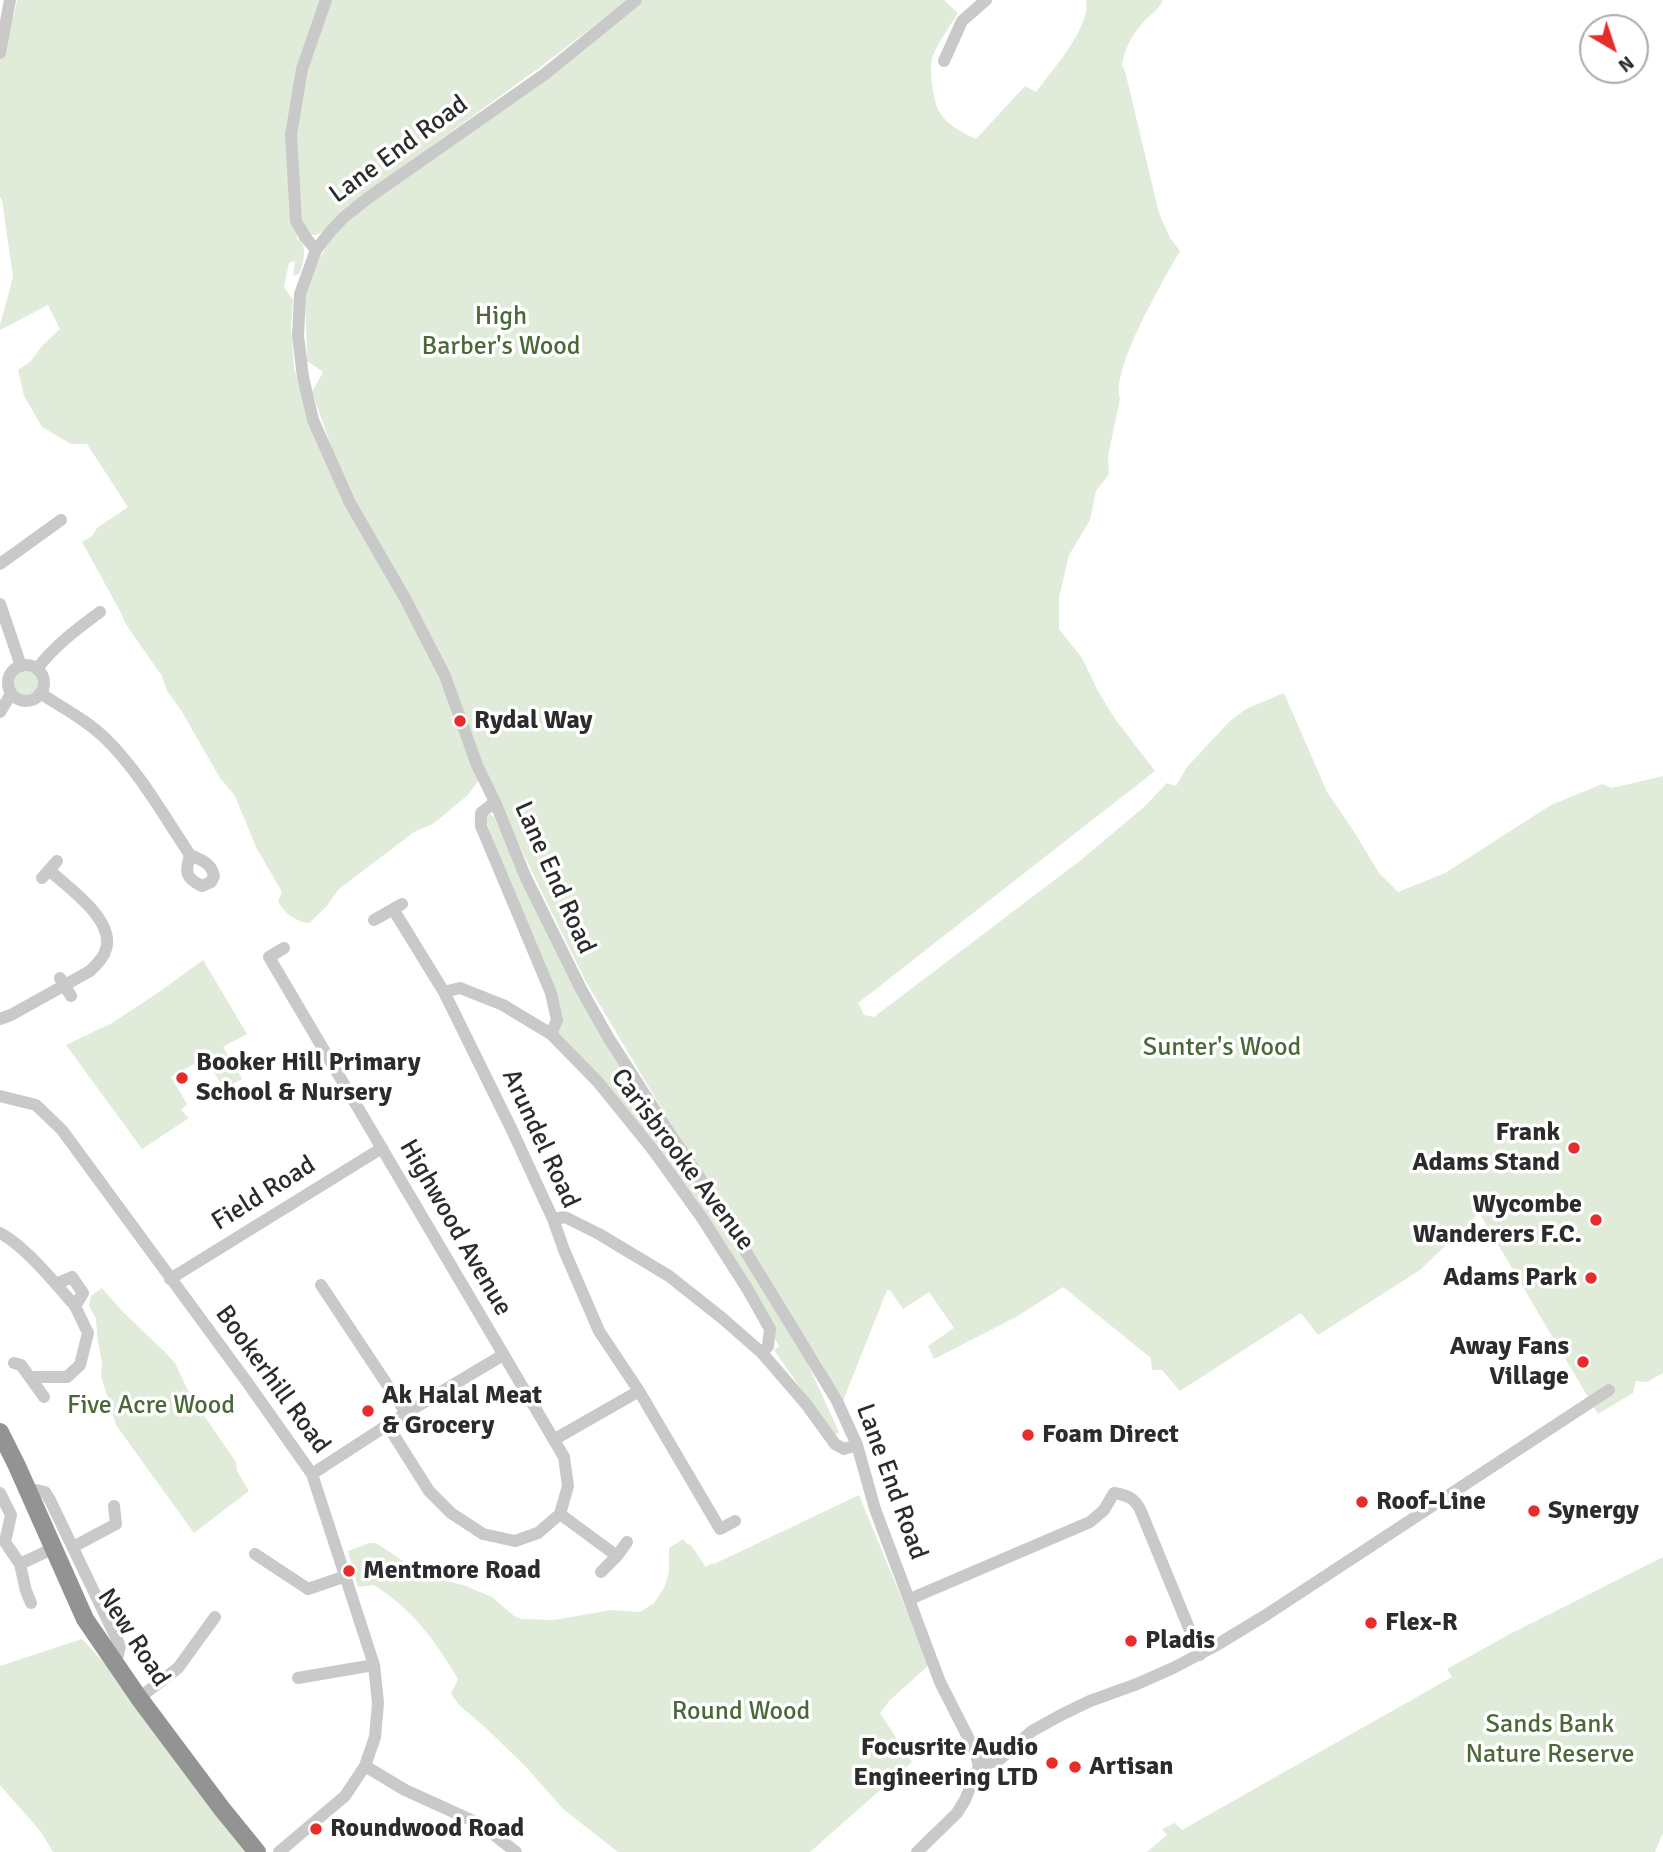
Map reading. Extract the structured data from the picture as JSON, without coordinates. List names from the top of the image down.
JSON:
{
  "streets": {
    "highway": ["New Road"],
    "street": [
      "Lane End Road",
      "Arundel Road",
      "Carisbrooke Avenue",
      "Field Road",
      "Highwood Avenue",
      "Bookerhill Road"
    ]
  },
  "crossings": [
    ["Arundel Road", "Carisbrooke Avenue"],
    ["Field Road", "Highwood Avenue"],
    ["Field Road", "Bookerhill Road"]
  ],
  "parks": [
    "High Barber's Wood",
    "Sunter's Wood",
    "Five Acre Wood",
    "Round Wood",
    "Sands Bank Nature Reserve"
  ],
  "places": [
    "Rydal Way",
    "Booker Hill Primary School & Nursery",
    "Frank Adams Stand",
    "Wycombe Wanderers F.C.",
    "Adams Park",
    "Away Fans Village",
    "Ak Halal Meat & Grocery",
    "Foam Direct",
    "Roof-Line",
    "Synergy",
    "Mentmore Road",
    "Flex-R",
    "Pladis",
    "Focusrite Audio Engineering LTD",
    "Artisan",
    "Roundwood Road"
  ],
  "north": "bottom right"
}
